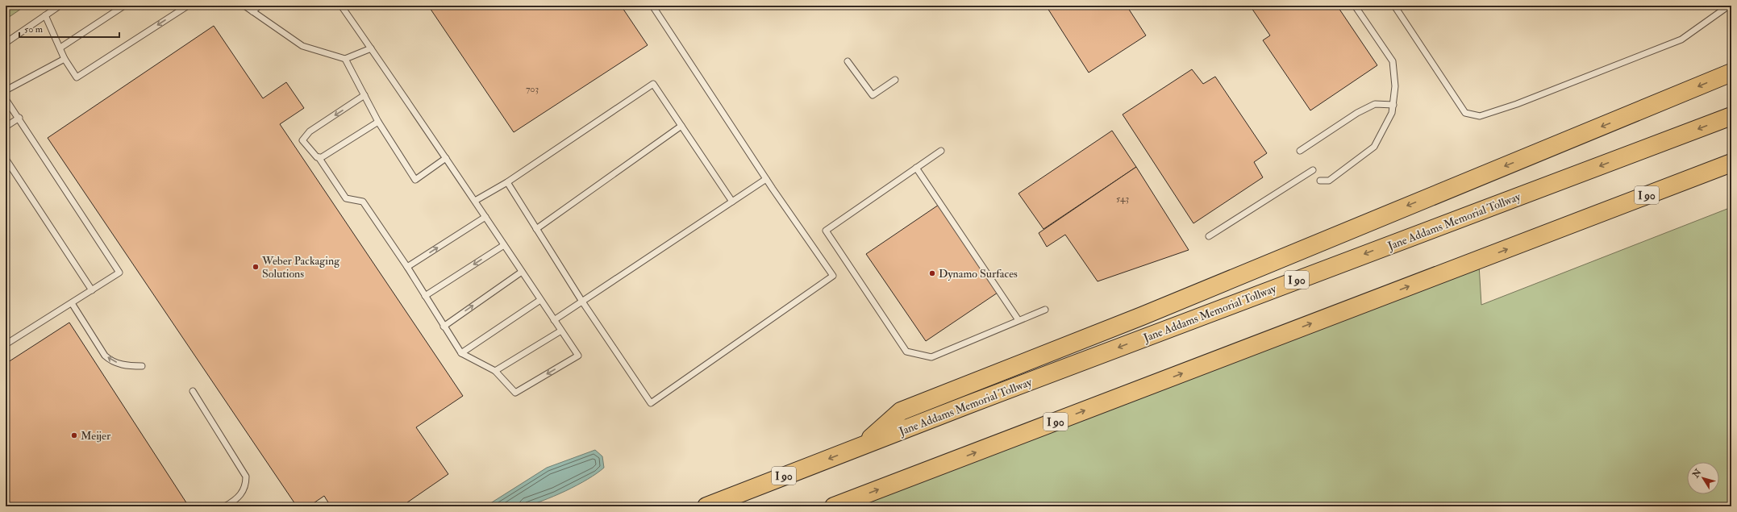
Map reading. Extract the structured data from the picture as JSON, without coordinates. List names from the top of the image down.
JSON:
{
  "streets": {
    "highway": ["I 90", "Jane Addams Memorial Tollway"]
  },
  "places": ["Weber Packaging Solutions", "Dynamo Surfaces", "Meijer"],
  "house_numbers": ["703", "543"],
  "scale_bar": "50 m",
  "north": "top left"
}
